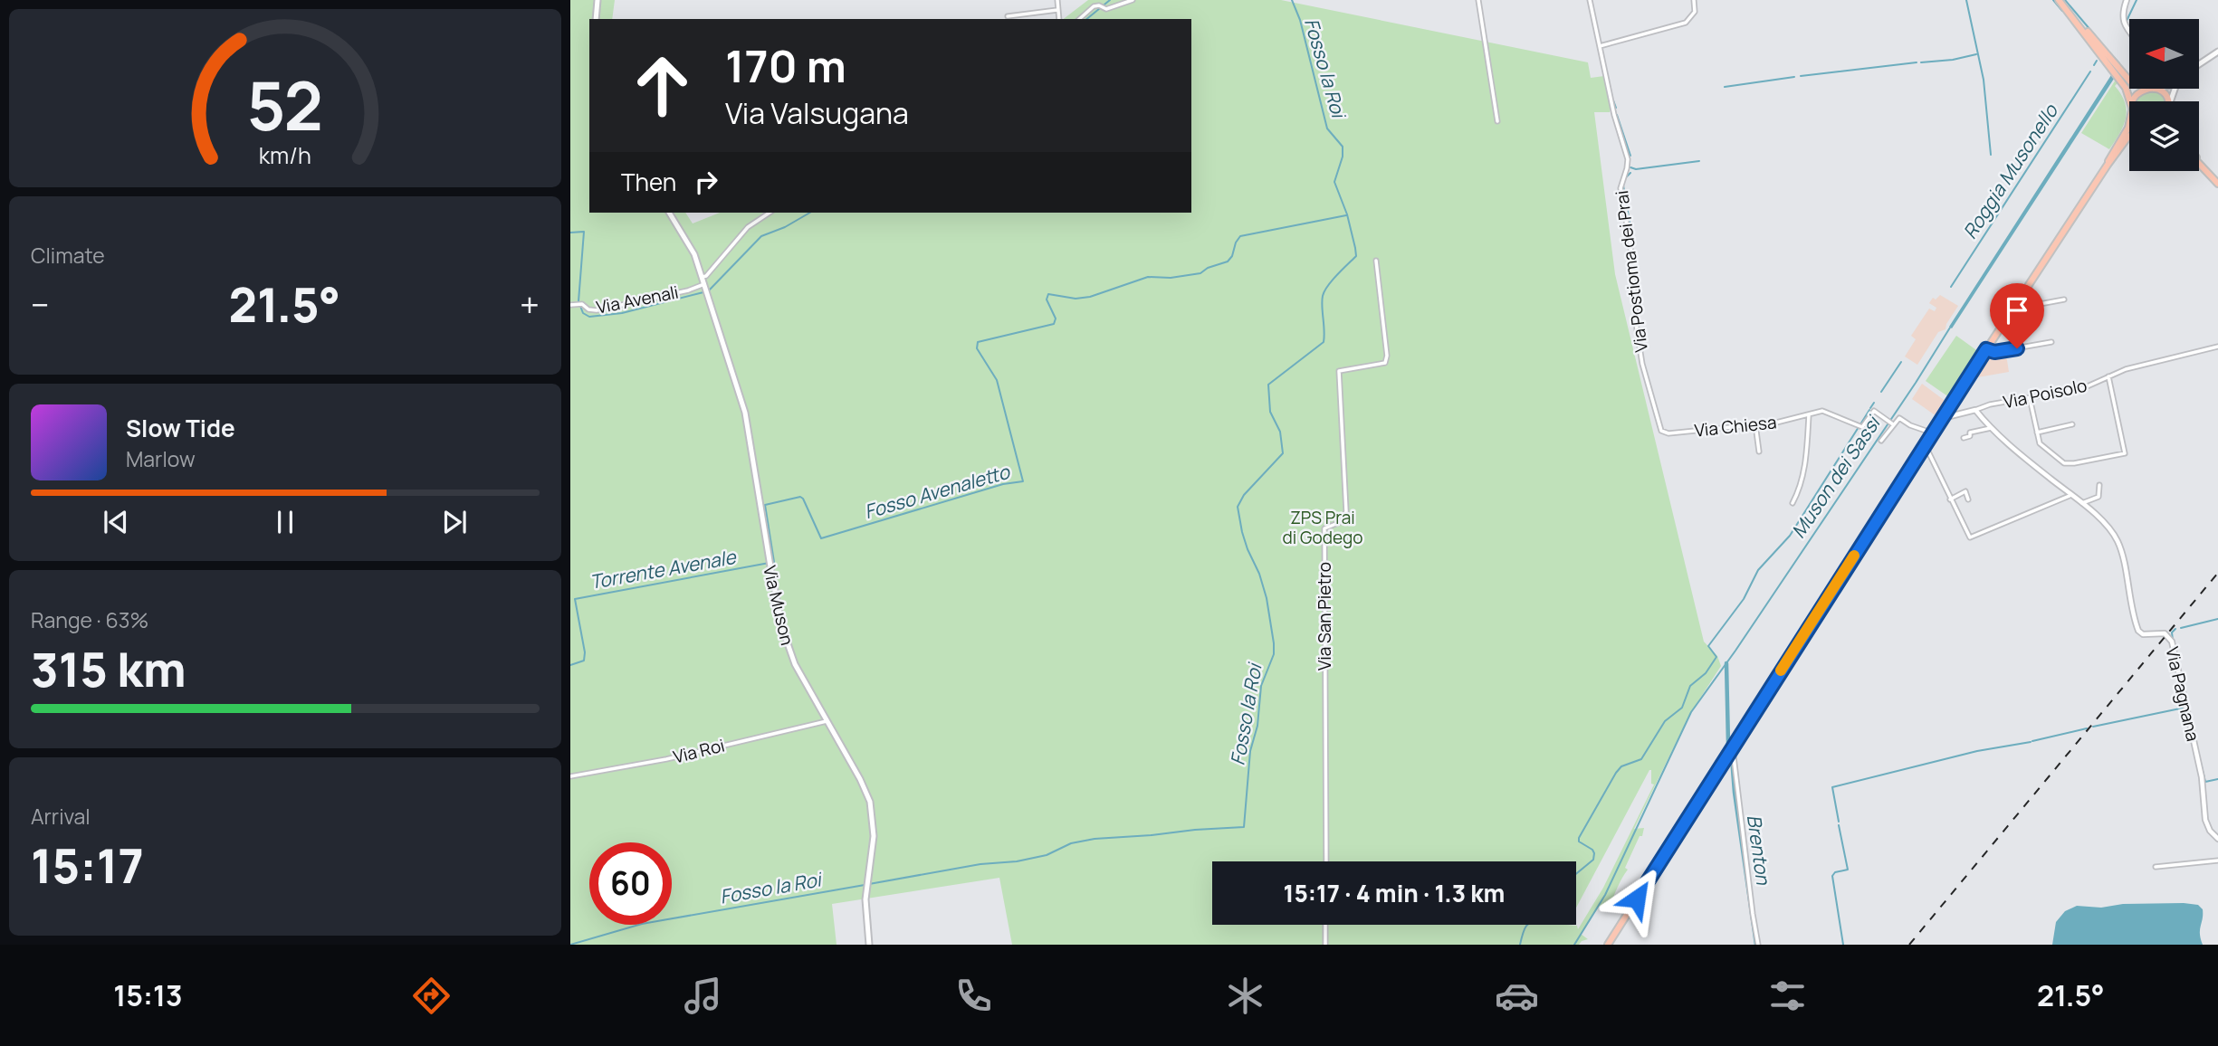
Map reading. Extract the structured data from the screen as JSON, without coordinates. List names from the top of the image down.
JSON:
{
  "streets": {
    "main road": ["Via Muson"],
    "street": [
      "Via Postioma dei Prai",
      "Via Avenali",
      "Via Poisolo",
      "Via Chiesa",
      "Via San Pietro",
      "Via Pagnana",
      "Via Roi"
    ]
  },
  "crossings": [
    ["Via Postioma dei Prai", "Via Chiesa"],
    ["Via Avenali", "Via Muson"],
    ["Via Poisolo", "Via Pagnana"],
    ["Via Muson", "Via Roi"]
  ],
  "water": [
    "Fosso la Roi",
    "Roggia Musonello",
    "Muson dei Sassi",
    "Fosso Avenaletto",
    "Torrente Avenale",
    "Brenton"
  ],
  "parks": ["ZPS Prai di Godego"],
  "north": "left",
  "page": {
    "turn": ["170 m", "Via Valsugana"],
    "then": "Then",
    "tile": [
      "Climate",
      ["Range · 63%", "315 km"],
      ["Arrival", "15:17"]
    ],
    "heat": ["−", "21.5°", "+"],
    "song": ["Slow Tide", "Marlow"],
    "limit": "60",
    "trip": "15:17 · 4 min · 1.3 km",
    "tabs": ["15:13", "21.5°"],
    "gauge": ["52", "km/h"]
  }
}
